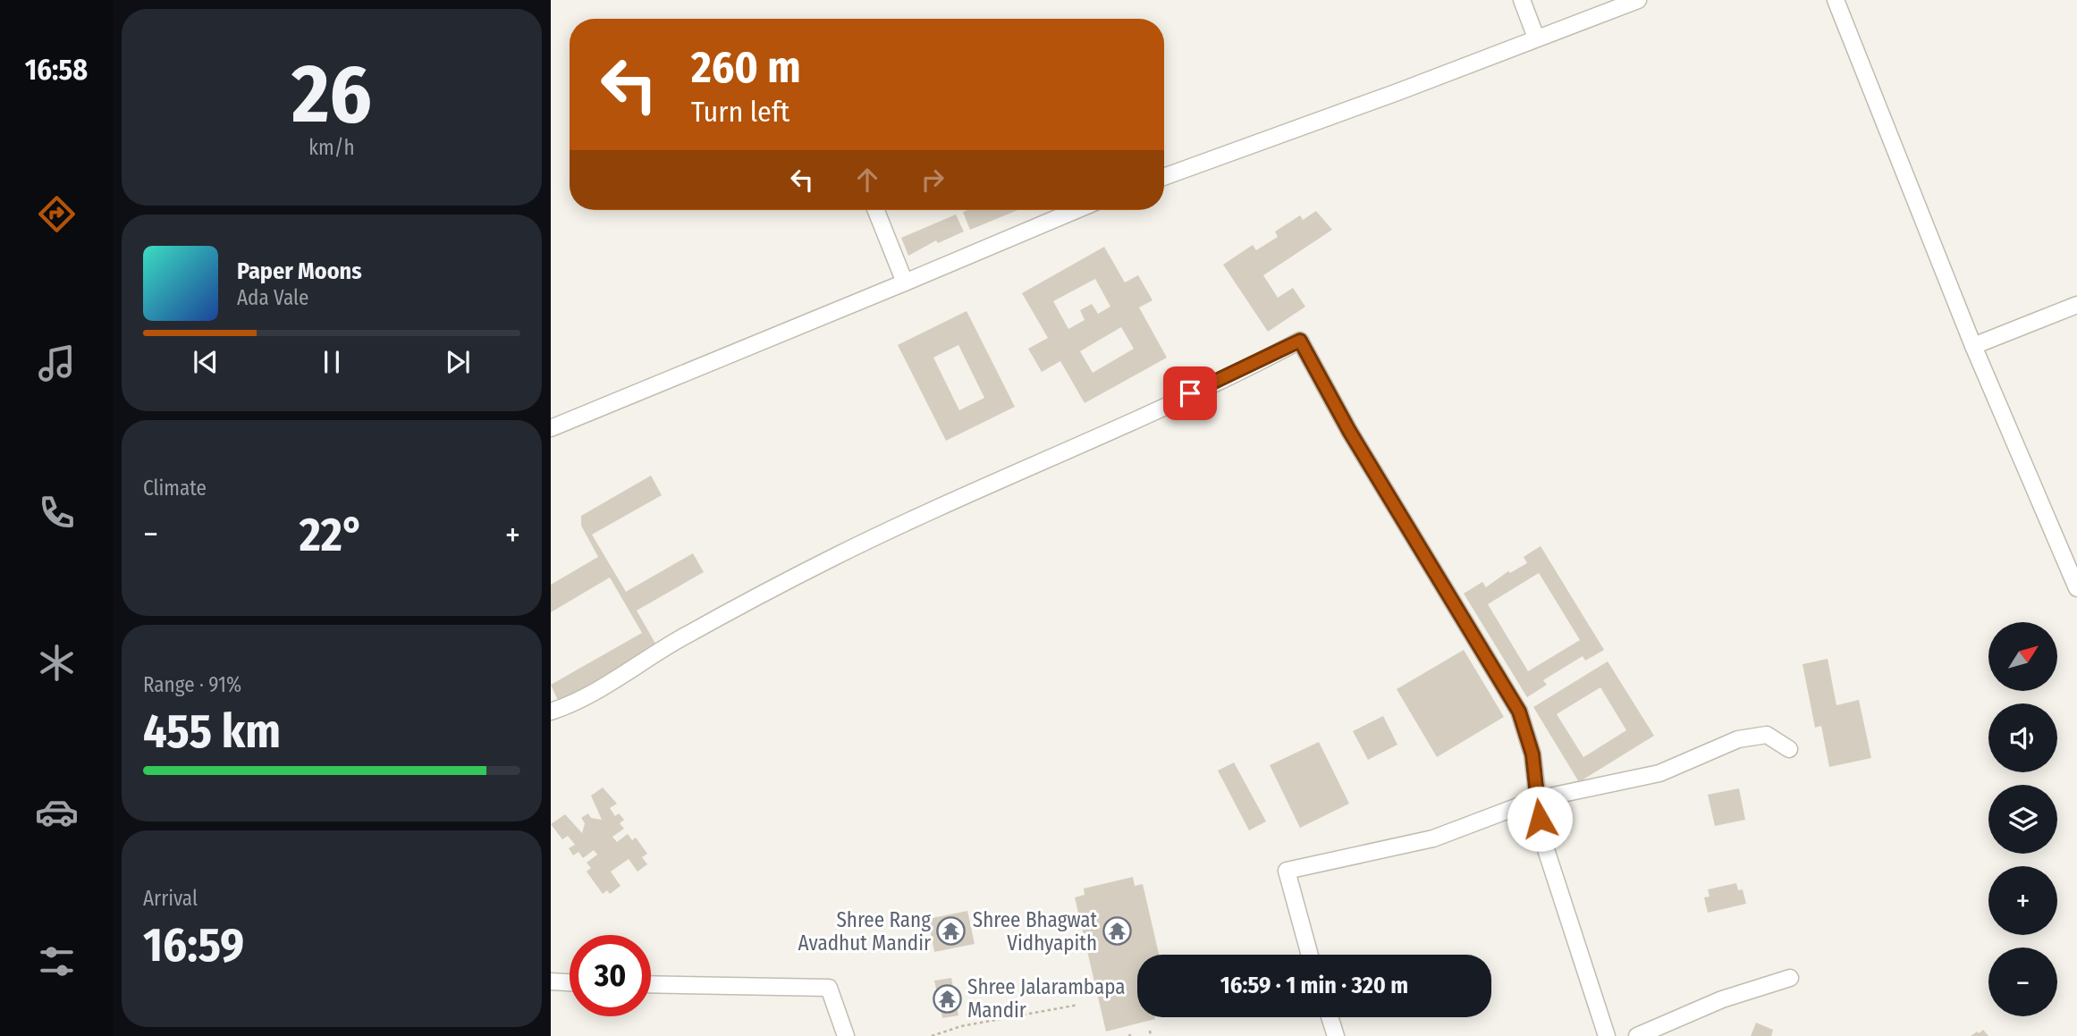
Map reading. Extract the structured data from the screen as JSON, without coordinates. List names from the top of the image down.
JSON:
{
  "places": {
    "temple": ["Shree Rang Avadhut Mandir", "Shree Bhagwat Vidhyapith", "Shree Jalarambapa Mandir"]
  },
  "north": "top right",
  "page": {
    "tabs": "16:58",
    "tile": [
      ["26", "km/h"],
      "Climate",
      ["Range · 91%", "455 km"],
      ["Arrival", "16:59"]
    ],
    "turn": ["260 m", "Turn left"],
    "song": ["Paper Moons", "Ada Vale"],
    "heat": ["−", "22°", "+"],
    "map_buttons": ["+", "−"],
    "limit": "30",
    "trip": "16:59 · 1 min · 320 m"
  }
}
